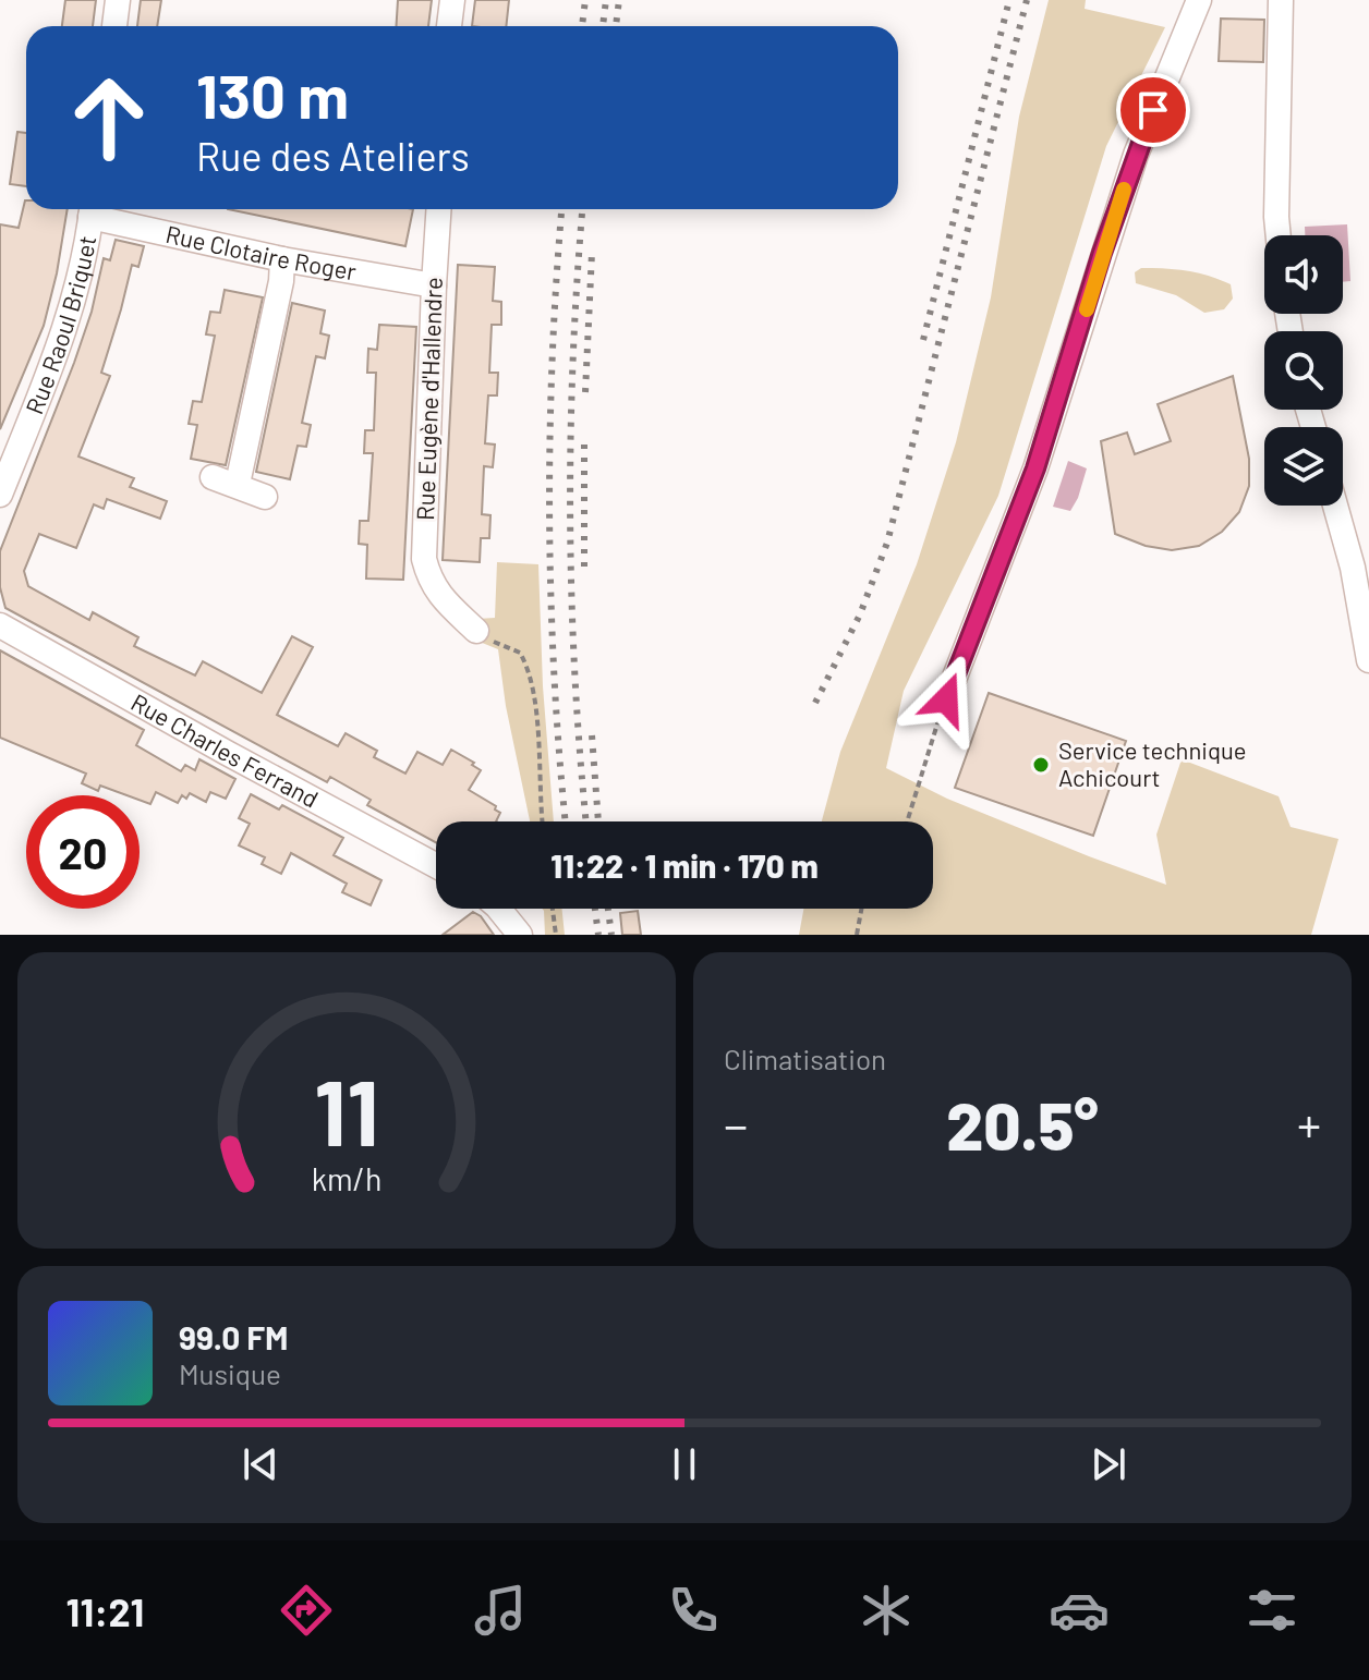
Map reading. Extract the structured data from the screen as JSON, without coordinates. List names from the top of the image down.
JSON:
{
  "streets": {
    "street": [
      "Rue Clotaire Roger",
      "Rue Raoul Briquet",
      "Rue Eugène d'Hallendre",
      "Rue Charles Ferrand"
    ]
  },
  "crossings": [
    ["Rue Clotaire Roger", "Rue Raoul Briquet"],
    ["Rue Clotaire Roger", "Rue Eugène d'Hallendre"]
  ],
  "places": ["Service technique Achicourt"],
  "page": {
    "turn": ["130 m", "Rue des Ateliers"],
    "limit": "20",
    "trip": "11:22 · 1 min · 170 m",
    "tile": "Climatisation",
    "heat": ["−", "20.5°", "+"],
    "song": ["99.0 FM", "Musique"],
    "tabs": "11:21",
    "gauge": ["11", "km/h"]
  }
}
